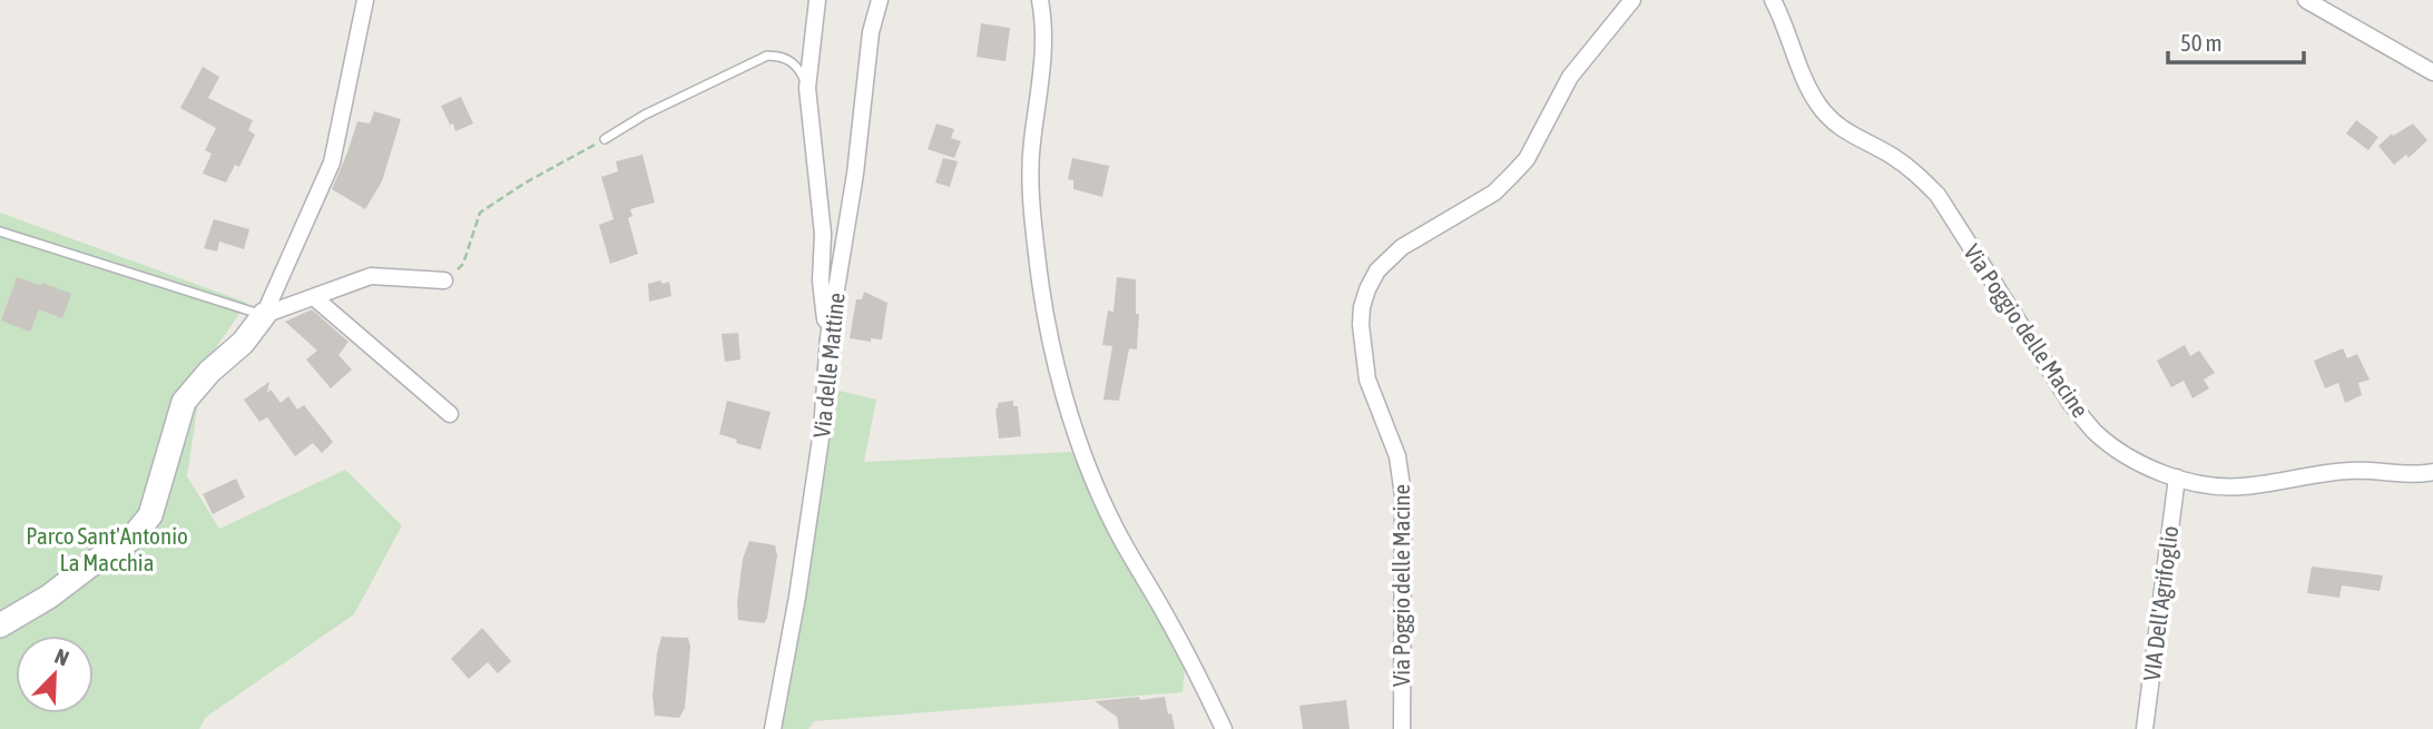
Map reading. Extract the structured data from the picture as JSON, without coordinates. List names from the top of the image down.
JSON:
{
  "streets": {
    "street": ["Via Poggio delle Macine", "Via delle Mattine", "VIA Dell'Agrifoglio"]
  },
  "crossings": [
    ["Via Poggio delle Macine", "VIA Dell'Agrifoglio"]
  ],
  "parks": ["Parco Sant'Antonio La Macchia"],
  "scale_bar": "50 m",
  "north": "top right"
}
